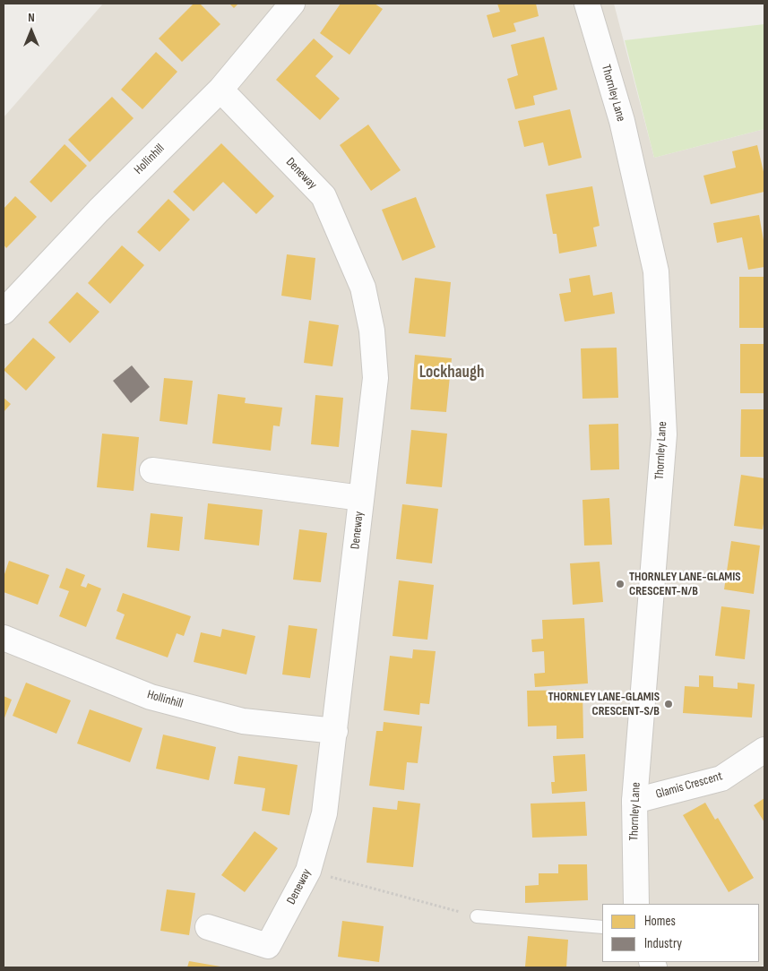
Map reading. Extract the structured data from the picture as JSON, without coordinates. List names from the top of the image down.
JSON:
{
  "streets": {
    "street": [
      "Thornley Lane",
      "Hollinhill",
      "Deneway",
      "Glamis Crescent"
    ]
  },
  "crossings": [
    ["Thornley Lane", "Glamis Crescent"],
    ["Hollinhill", "Deneway"]
  ],
  "districts": ["Lockhaugh"],
  "places": ["THORNLEY LANE-GLAMIS CRESCENT-N/B", "THORNLEY LANE-GLAMIS CRESCENT-S/B"],
  "legend": ["Homes", "Industry"],
  "north": "top"
}
